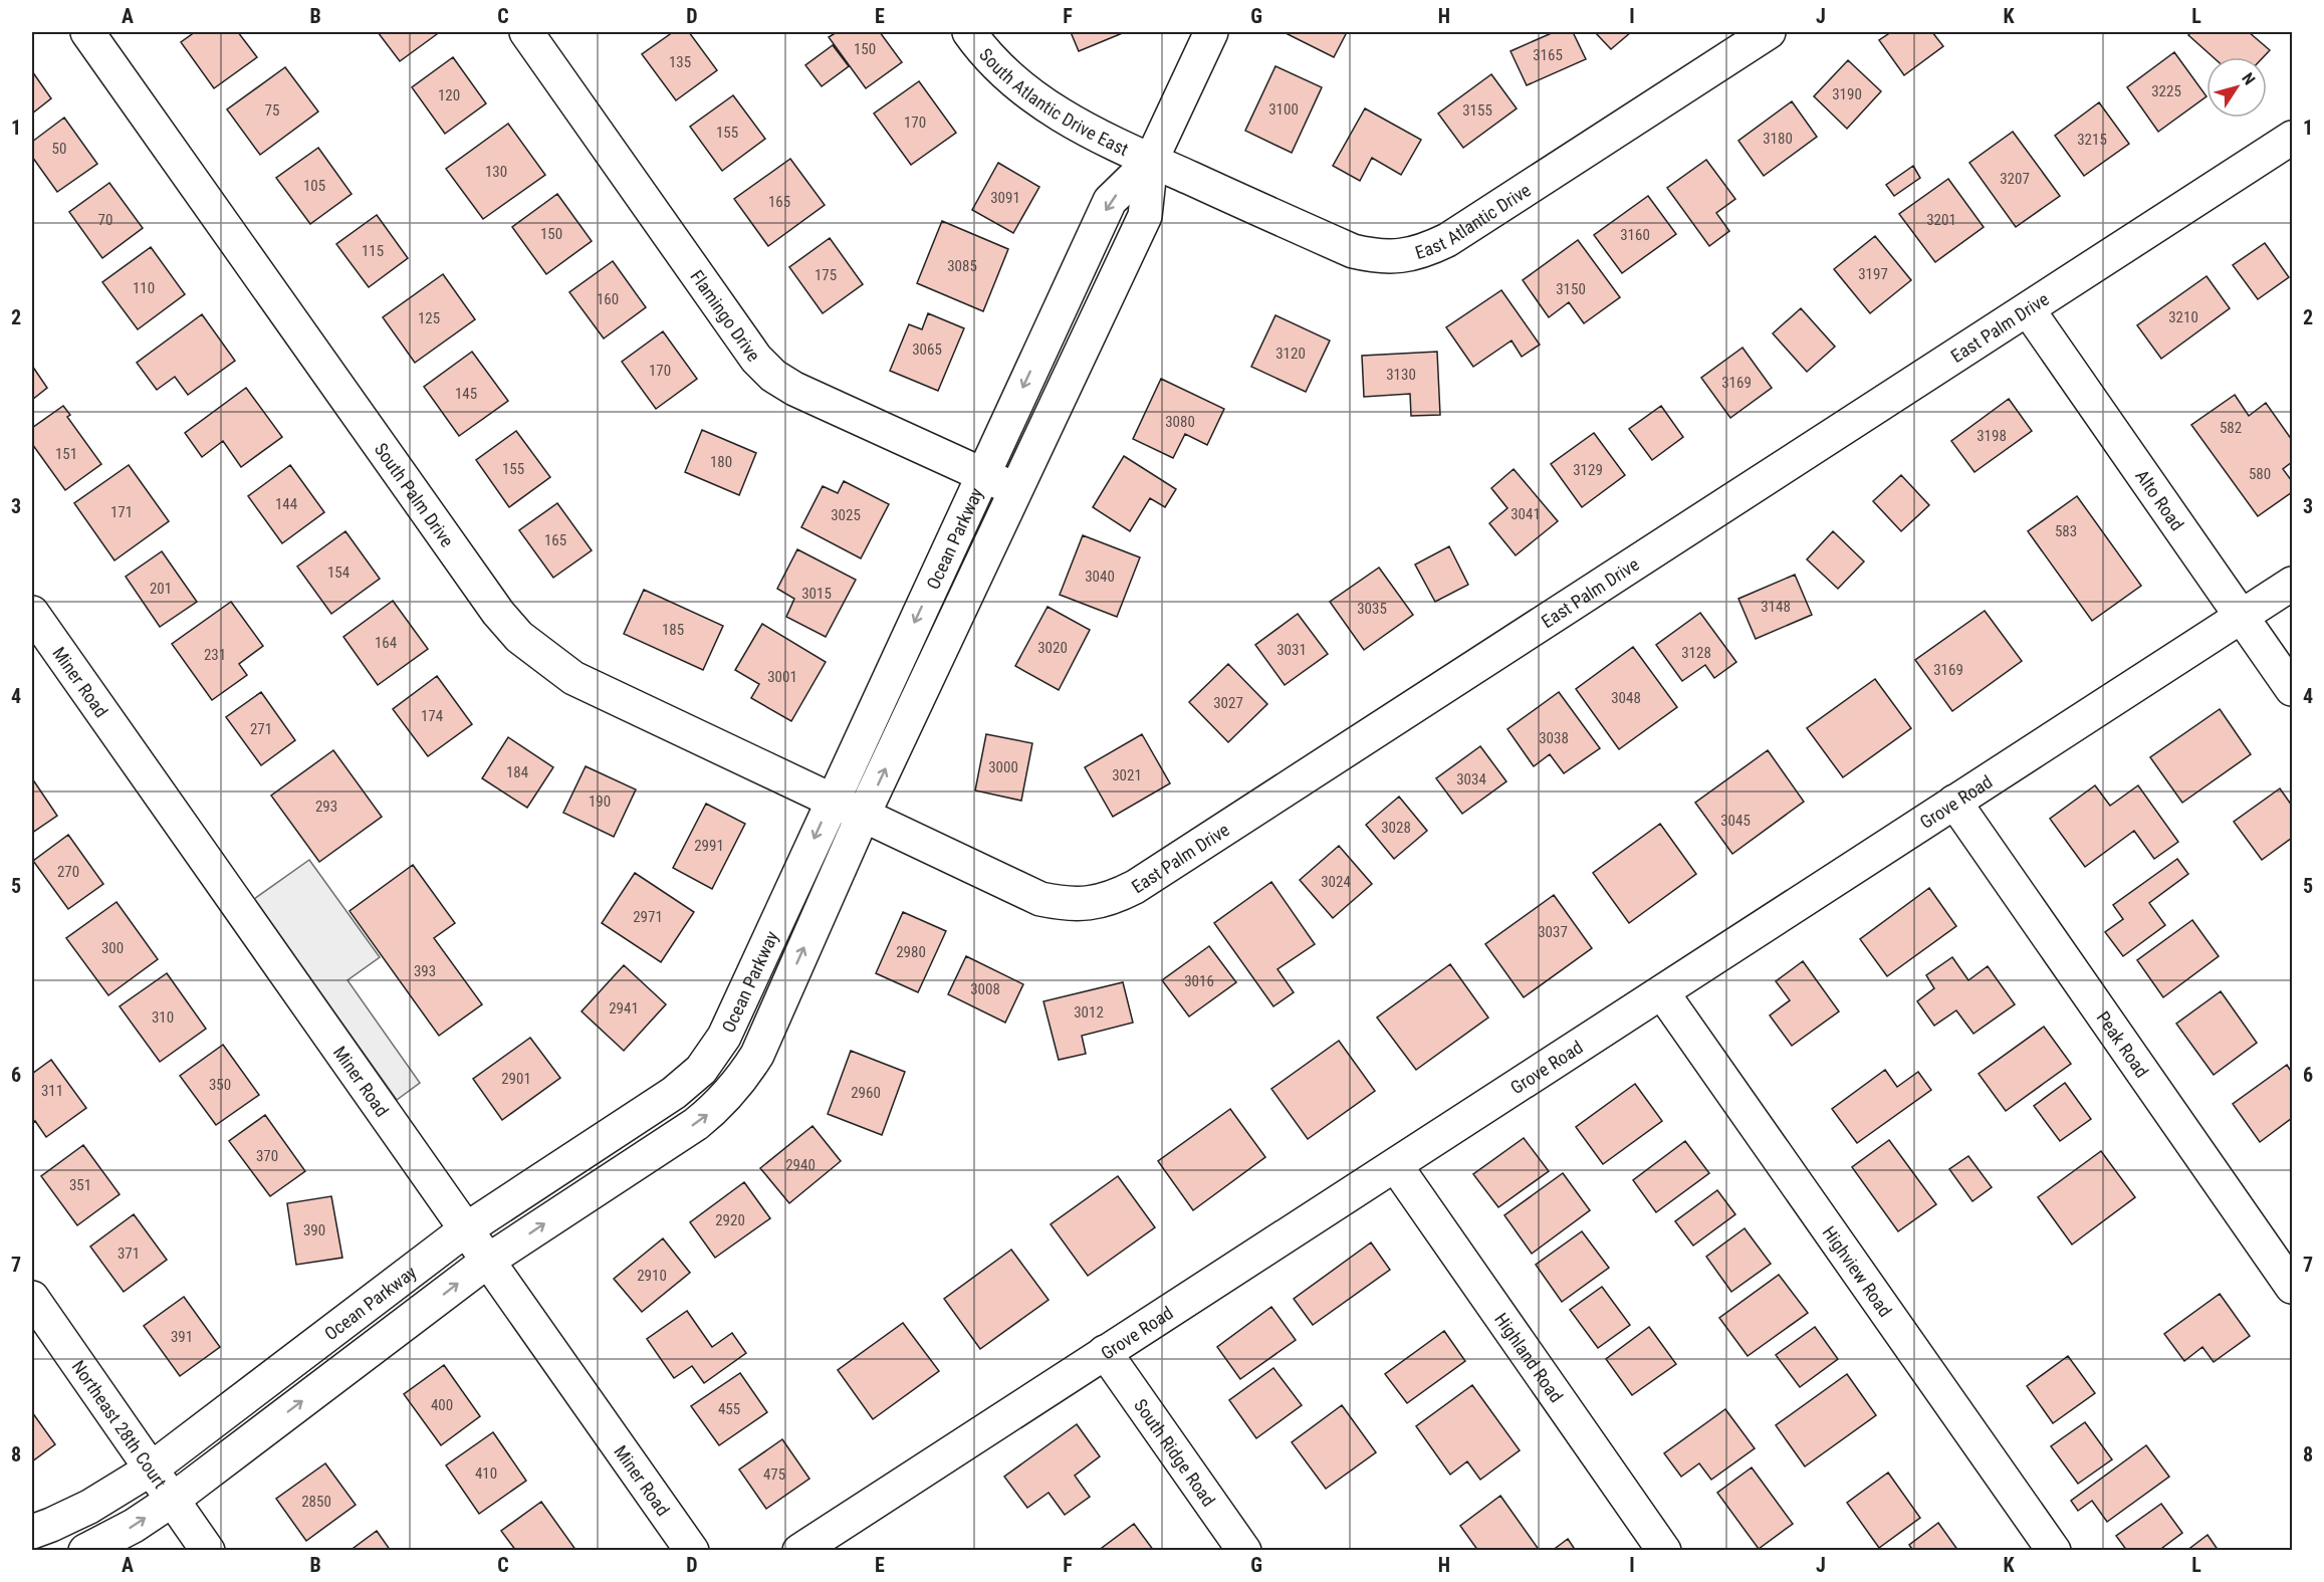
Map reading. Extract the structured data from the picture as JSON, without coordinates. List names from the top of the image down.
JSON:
{
  "streets": {
    "street": [
      "South Atlantic Drive East",
      "East Atlantic Drive",
      "Flamingo Drive",
      "East Palm Drive",
      "South Palm Drive",
      "Alto Road",
      "Ocean Parkway",
      "Miner Road",
      "Grove Road",
      "Peak Road",
      "Highview Road",
      "Highland Road",
      "Northeast 28th Court",
      "South Ridge Road"
    ]
  },
  "crossings": [
    ["South Atlantic Drive East", "East Atlantic Drive"],
    ["South Atlantic Drive East", "Ocean Parkway"],
    ["East Atlantic Drive", "Ocean Parkway"],
    ["Flamingo Drive", "Ocean Parkway"],
    ["East Palm Drive", "South Palm Drive"],
    ["East Palm Drive", "Alto Road"],
    ["East Palm Drive", "Ocean Parkway"],
    ["South Palm Drive", "Ocean Parkway"],
    ["Alto Road", "Grove Road"],
    ["Ocean Parkway", "Miner Road"],
    ["Ocean Parkway", "Northeast 28th Court"],
    ["Grove Road", "Peak Road"],
    ["Grove Road", "Highview Road"],
    ["Grove Road", "Highland Road"],
    ["Grove Road", "South Ridge Road"]
  ],
  "house_numbers": [
    "150",
    "3165",
    "135",
    "3225",
    "3190",
    "120",
    "3100",
    "75",
    "3155",
    "170",
    "155",
    "3180",
    "3215",
    "50",
    "130",
    "3207",
    "105",
    "3091",
    "165",
    "70",
    "3201",
    "150",
    "3160",
    "115",
    "3085",
    "3197",
    "175",
    "110",
    "3150",
    "160",
    "3210",
    "125",
    "3065",
    "3120",
    "170",
    "3130",
    "3169",
    "145",
    "3080",
    "582",
    "3198",
    "151",
    "180",
    "155",
    "3129",
    "580",
    "144",
    "171",
    "3041",
    "3025",
    "583",
    "165",
    "154",
    "3040",
    "201",
    "3015",
    "3148",
    "3035",
    "185",
    "164",
    "3020",
    "3031",
    "3128",
    "231",
    "3169",
    "3001",
    "3048",
    "3027",
    "174",
    "271",
    "3038",
    "3000",
    "184",
    "3021",
    "3034",
    "190",
    "293",
    "3045",
    "3028",
    "2991",
    "270",
    "3024",
    "2971",
    "3037",
    "300",
    "2980",
    "393",
    "3016",
    "3008",
    "2941",
    "3012",
    "310",
    "2901",
    "350",
    "311",
    "2960",
    "370",
    "2940",
    "351",
    "2920",
    "390",
    "371",
    "2910",
    "391",
    "400",
    "455",
    "410",
    "475",
    "2850"
  ],
  "north": "top right",
  "grid": {
    "columns": [
      "A",
      "B",
      "C",
      "D",
      "E",
      "F",
      "G",
      "H",
      "I",
      "J",
      "K",
      "L"
    ],
    "rows": [
      "1",
      "2",
      "3",
      "4",
      "5",
      "6",
      "7",
      "8"
    ]
  }
}
